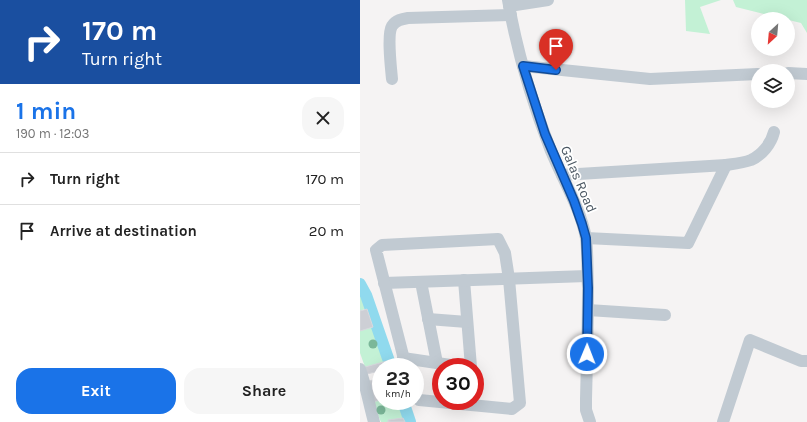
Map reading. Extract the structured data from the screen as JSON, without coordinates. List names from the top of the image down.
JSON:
{
  "streets": {
    "street": ["Galas Road"]
  },
  "north": "bottom left",
  "page": {
    "turn": ["170 m", "Turn right"],
    "heading": ["1 min", "190 m · 12:03"],
    "list": [
      {
        "name": "Turn right",
        "value": "170 m"
      },
      {
        "name": "Arrive at destination",
        "value": "20 m"
      }
    ],
    "speed": "23 km/h",
    "limit": "30",
    "buttons": ["Exit", "Share"]
  }
}
